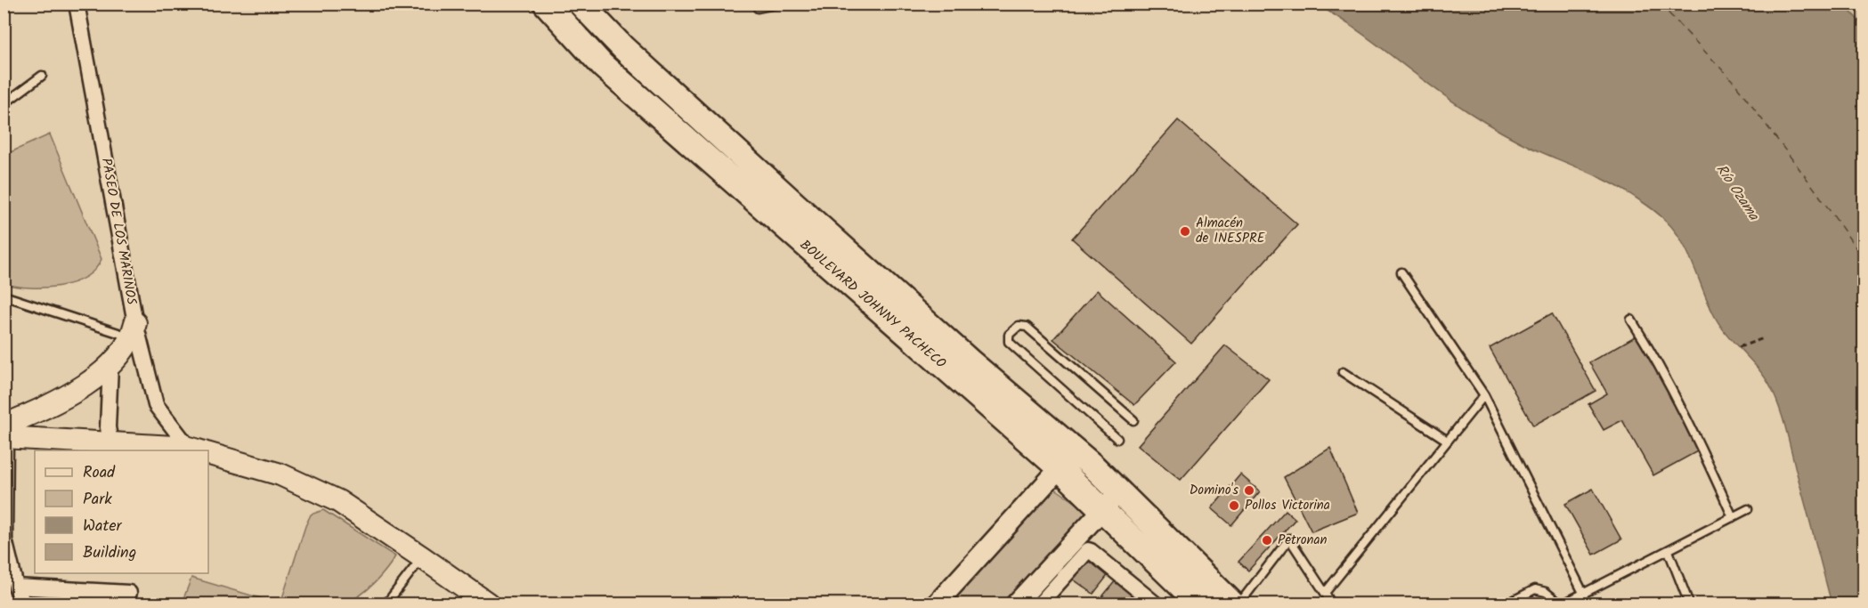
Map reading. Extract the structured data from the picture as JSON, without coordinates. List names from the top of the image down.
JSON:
{
  "streets": {
    "main road": ["BOULEVARD JOHNNY PACHECO"],
    "street": ["PASEO DE LOS MARINOS"]
  },
  "water": ["Río Ozama"],
  "places": [
    "Almacén de INESPRE",
    "Domino's",
    "Pollos Victorina",
    "Petronan"
  ],
  "legend": [
    "Road",
    "Park",
    "Water",
    "Building"
  ]
}
